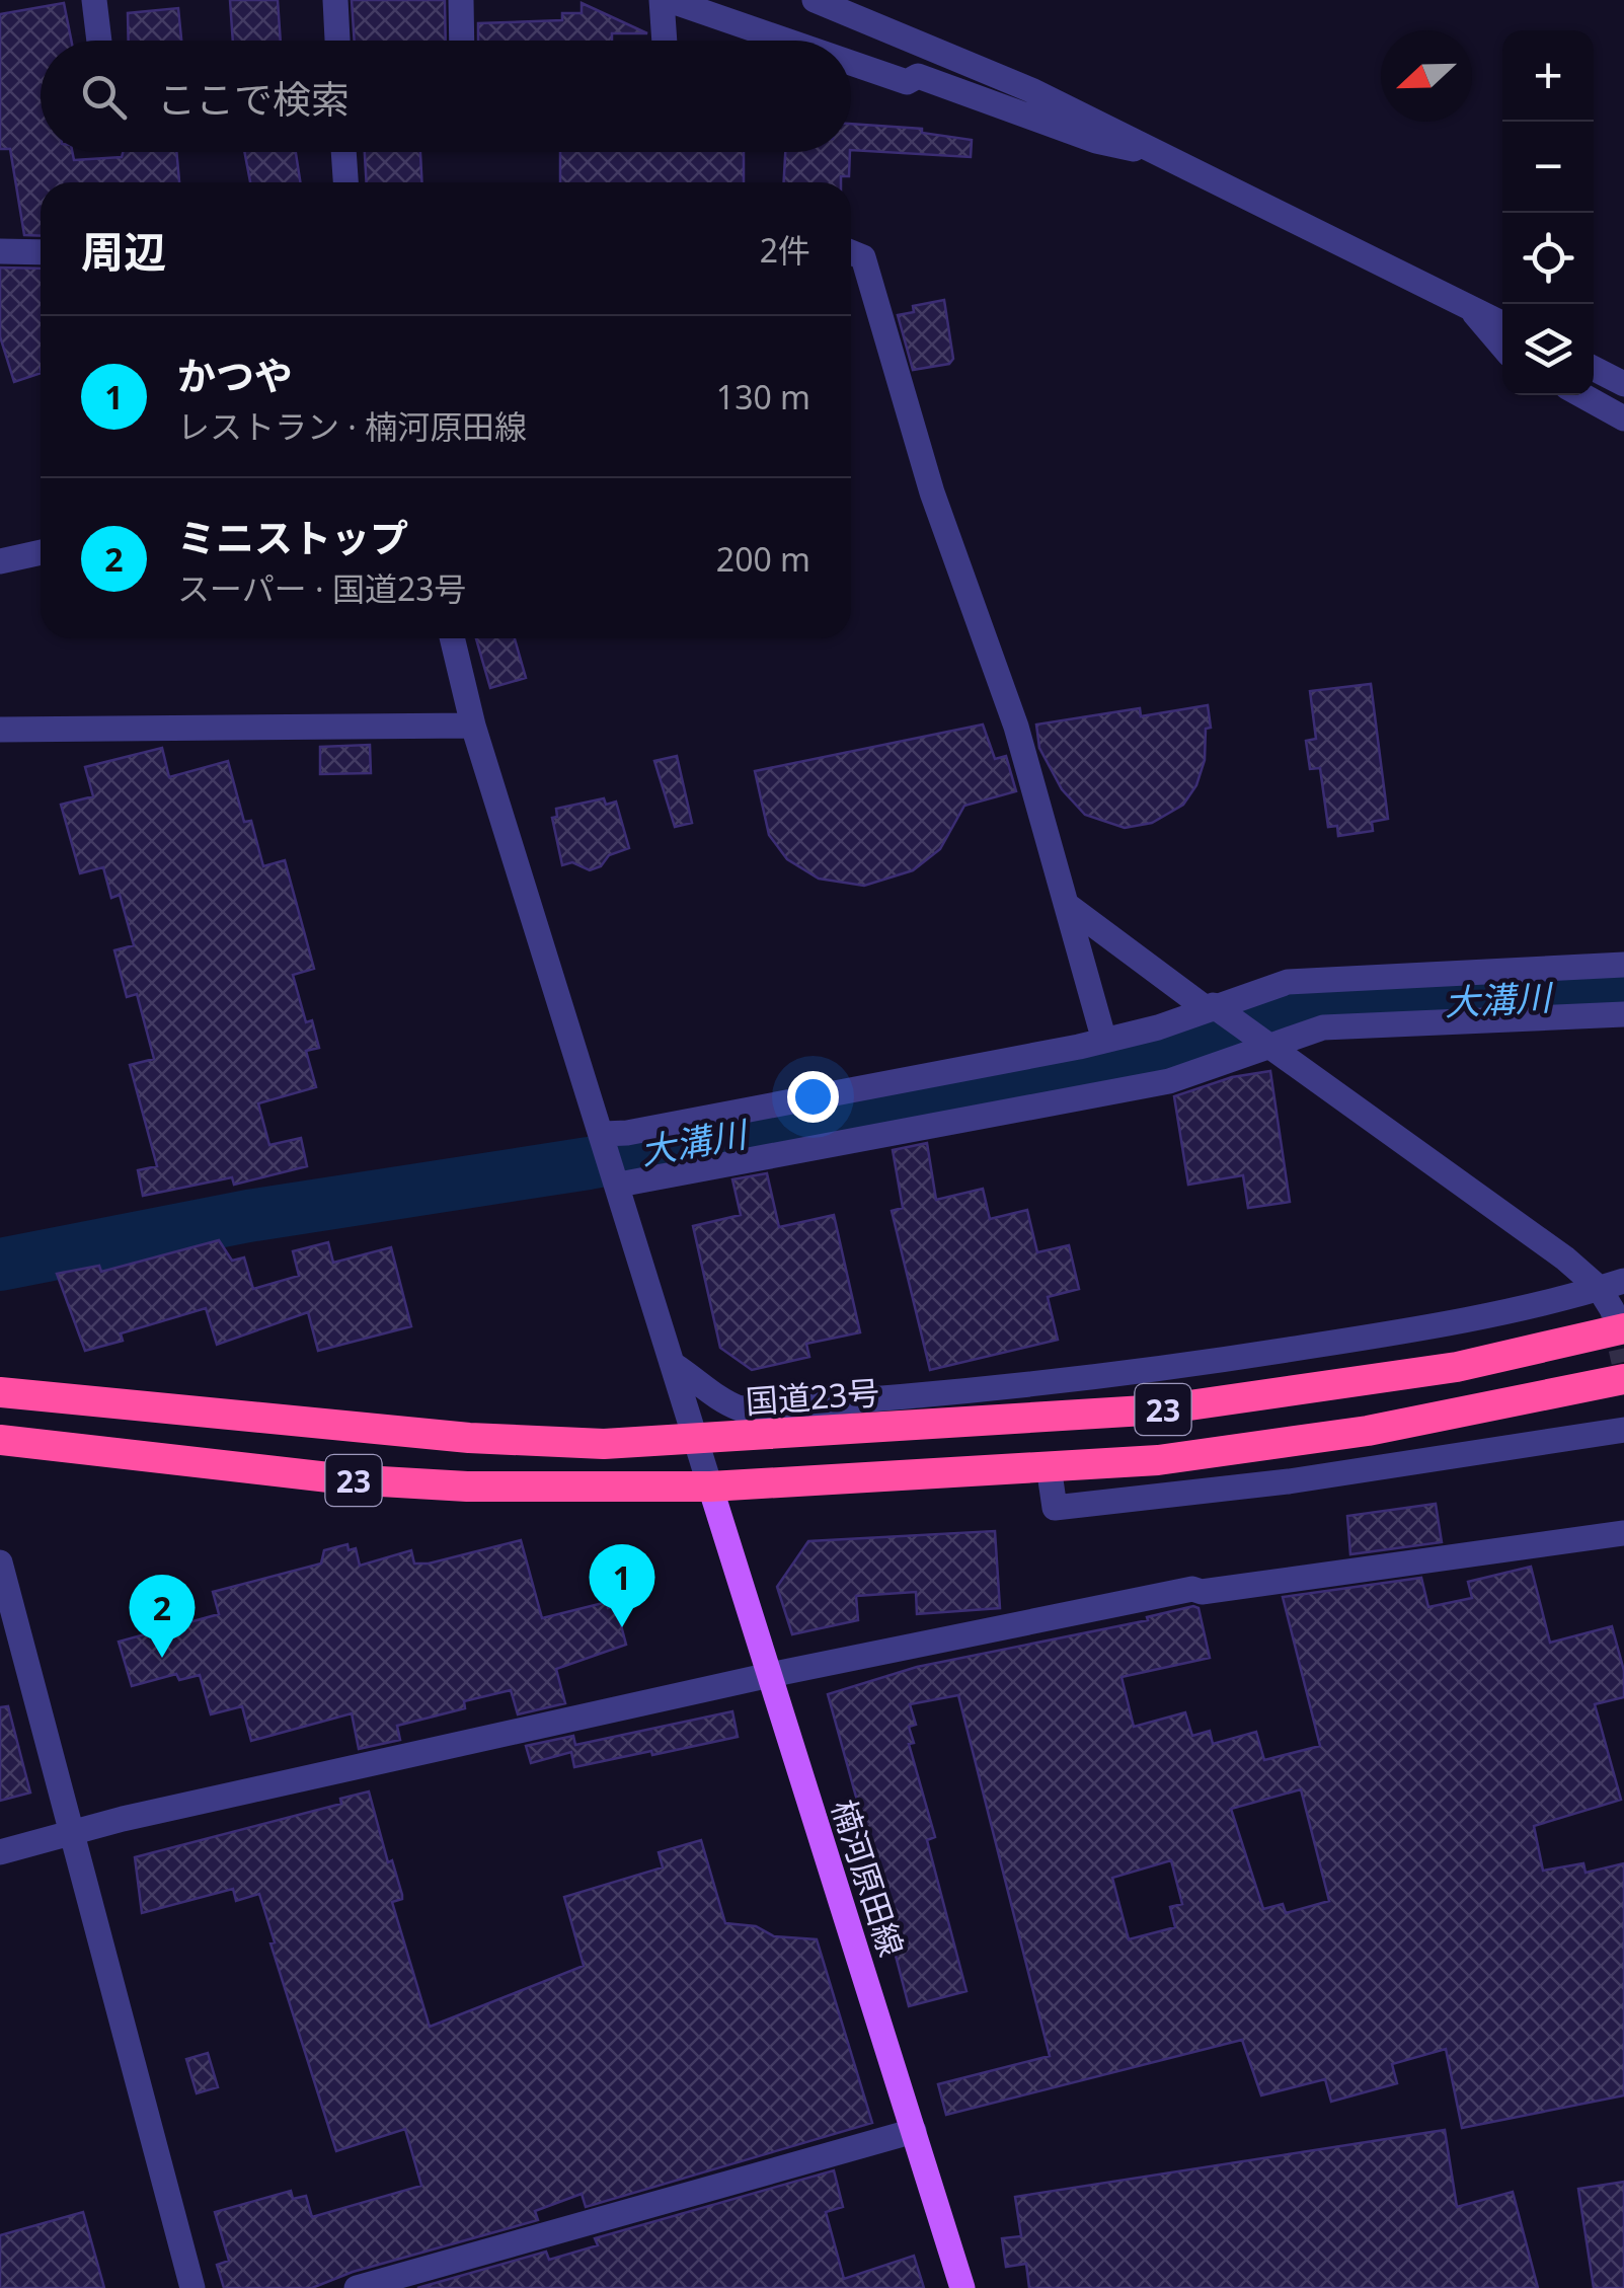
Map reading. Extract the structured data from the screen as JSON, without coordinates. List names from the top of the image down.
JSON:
{
  "streets": {
    "highway": ["国道23号", "23"],
    "main road": ["楠河原田線"]
  },
  "crossings": [
    ["23", "楠河原田線"]
  ],
  "water": ["大溝川"],
  "north": "left",
  "page": {
    "map_buttons": ["+", "−"],
    "search": "ここで検索",
    "heading": ["周辺", "2件"],
    "list": [
      {
        "mark": "1",
        "name": "かつや",
        "note": "レストラン · 楠河原田線",
        "value": "130 m"
      },
      {
        "mark": "2",
        "name": "ミニストップ",
        "note": "スーパー · 国道23号",
        "value": "200 m"
      }
    ],
    "pins": ["1", "2"]
  }
}
